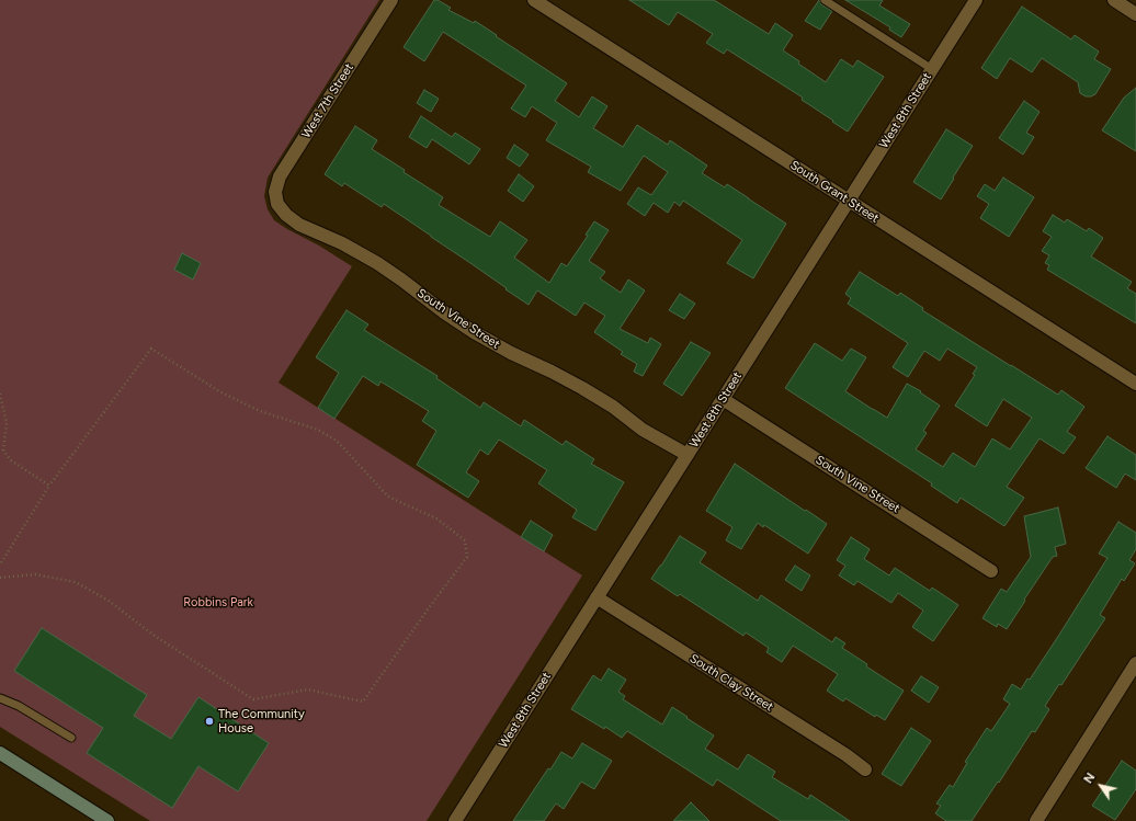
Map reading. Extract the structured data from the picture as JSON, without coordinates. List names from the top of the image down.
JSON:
{
  "streets": {
    "street": [
      "West 7th Street",
      "West 8th Street",
      "South Grant Street",
      "South Vine Street",
      "South Clay Street"
    ]
  },
  "crossings": [
    ["West 7th Street", "South Vine Street"],
    ["West 8th Street", "South Grant Street"],
    ["West 8th Street", "South Vine Street"],
    ["West 8th Street", "South Clay Street"]
  ],
  "parks": ["Robbins Park"],
  "places": ["The Community House"],
  "north": "top left"
}
